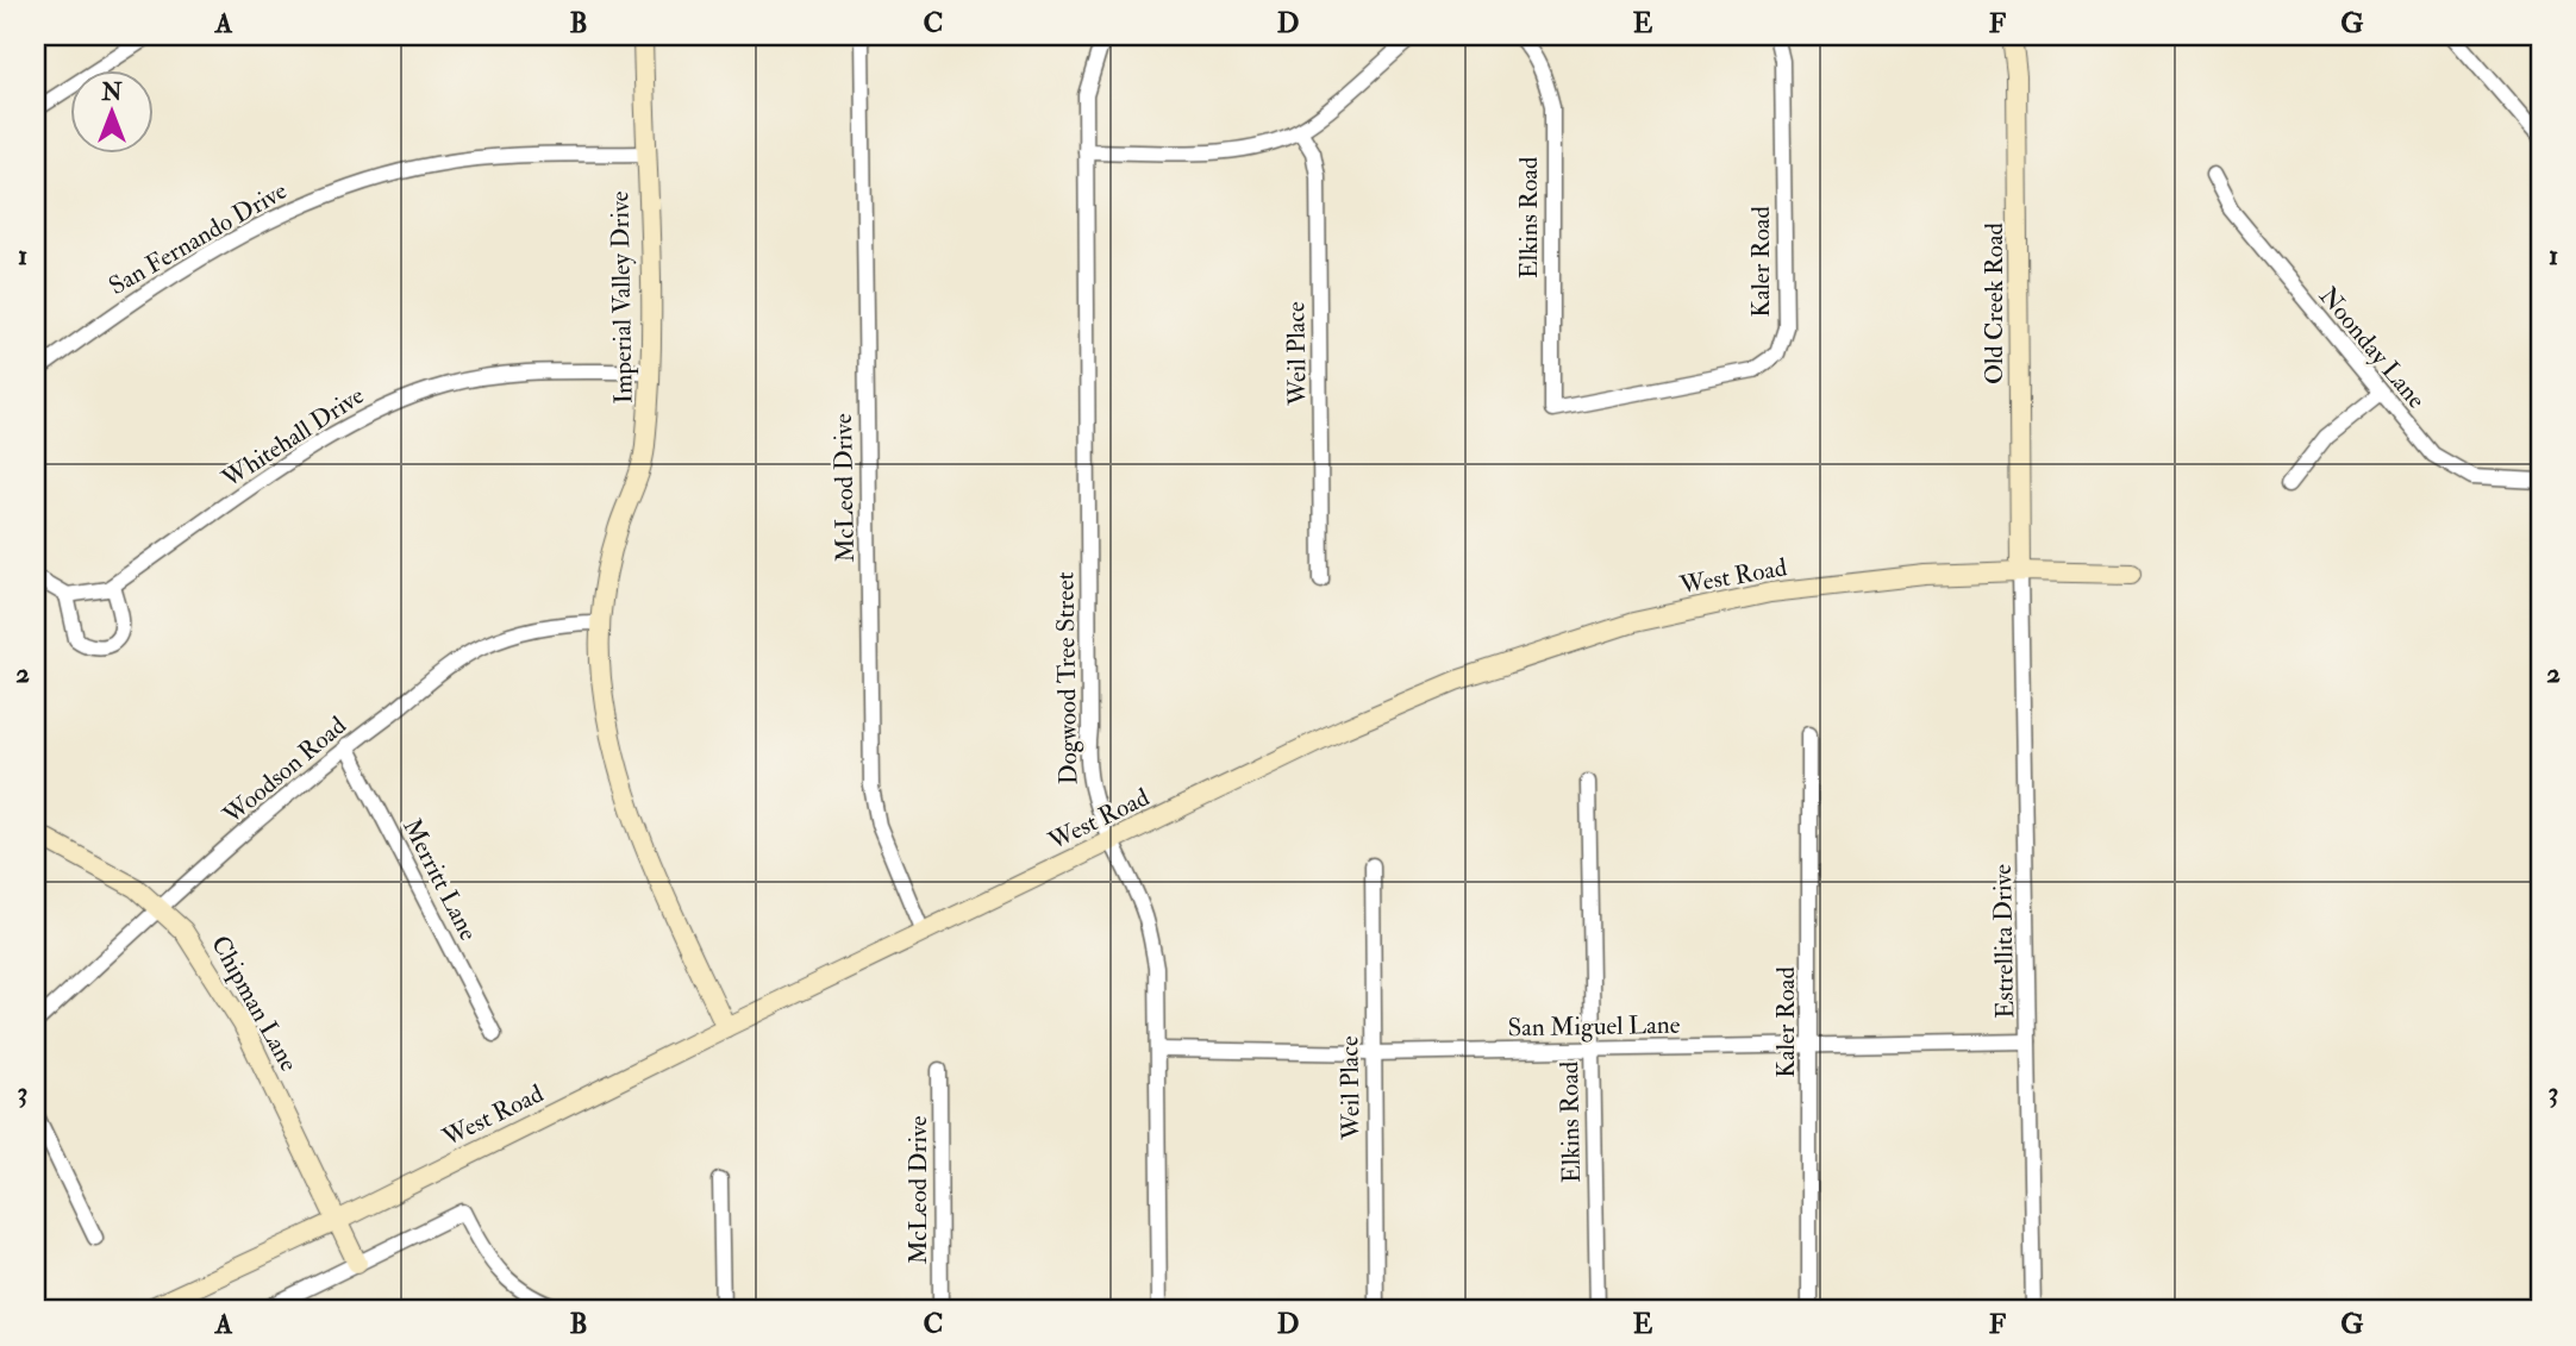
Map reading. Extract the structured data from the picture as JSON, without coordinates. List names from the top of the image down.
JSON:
{
  "streets": {
    "street": [
      "Elkins Road",
      "San Fernando Drive",
      "Kaler Road",
      "Imperial Valley Drive",
      "Old Creek Road",
      "Noonday Lane",
      "Weil Place",
      "Whitehall Drive",
      "McLeod Drive",
      "West Road",
      "Dogwood Tree Street",
      "Woodson Road",
      "Merritt Lane",
      "Estrellita Drive",
      "Chipman Lane",
      "San Miguel Lane"
    ]
  },
  "crossings": [
    ["Elkins Road", "Kaler Road"],
    ["Elkins Road", "San Miguel Lane"],
    ["San Fernando Drive", "Imperial Valley Drive"],
    ["Kaler Road", "San Miguel Lane"],
    ["Imperial Valley Drive", "Whitehall Drive"],
    ["Imperial Valley Drive", "West Road"],
    ["Imperial Valley Drive", "Woodson Road"],
    ["Old Creek Road", "West Road"],
    ["Old Creek Road", "Estrellita Drive"],
    ["Weil Place", "San Miguel Lane"],
    ["McLeod Drive", "West Road"],
    ["West Road", "Dogwood Tree Street"],
    ["West Road", "Estrellita Drive"],
    ["West Road", "Chipman Lane"],
    ["Dogwood Tree Street", "San Miguel Lane"],
    ["Woodson Road", "Merritt Lane"],
    ["Woodson Road", "Chipman Lane"],
    ["Estrellita Drive", "San Miguel Lane"]
  ],
  "north": "top",
  "grid": {
    "columns": [
      "A",
      "B",
      "C",
      "D",
      "E",
      "F",
      "G"
    ],
    "rows": ["1", "2", "3"]
  }
}
